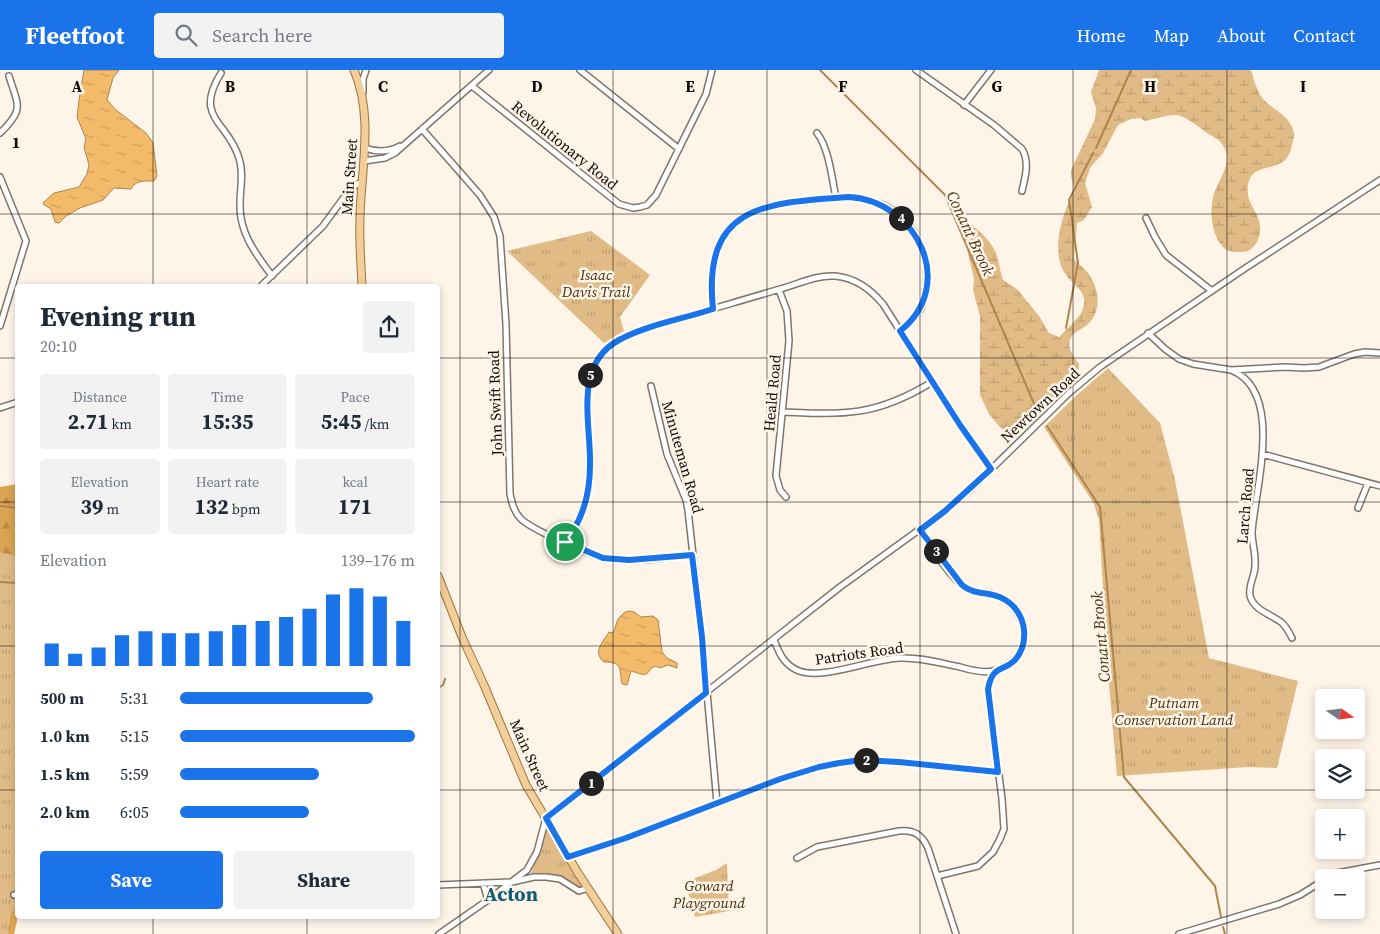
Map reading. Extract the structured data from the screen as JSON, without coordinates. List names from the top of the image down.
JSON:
{
  "streets": {
    "main road": ["Main Street"],
    "street": [
      "Revolutionary Road",
      "Heald Road",
      "John Swift Road",
      "Newtown Road",
      "Minuteman Road",
      "Larch Road",
      "Patriots Road"
    ]
  },
  "crossings": [
    ["Main Street", "Newtown Road"],
    ["John Swift Road", "Minuteman Road"],
    ["Newtown Road", "Minuteman Road"],
    ["Newtown Road", "Patriots Road"]
  ],
  "districts": ["Acton"],
  "water": ["Conant Brook"],
  "parks": ["Isaac Davis Trail", "Putnam Conservation Land", "Goward Playground"],
  "north": "right",
  "page": {
    "header": "Fleetfoot",
    "search": "Search here",
    "nav": [
      "Home",
      "Map",
      "About",
      "Contact"
    ],
    "pins": [
      "4",
      "5",
      "3",
      "2",
      "1"
    ],
    "heading": ["Evening run", "20:10"],
    "stats": [
      ["Distance", "2.71 km"],
      ["Time", "15:35"],
      ["Pace", "5:45 /km"],
      ["Elevation", "39 m"],
      ["Heart rate", "132 bpm"],
      ["kcal", "171"]
    ],
    "chart": ["Elevation", "139–176 m"],
    "list": [
      {
        "name": "500 m",
        "note": "5:31"
      },
      {
        "name": "1.0 km",
        "note": "5:15"
      },
      {
        "name": "1.5 km",
        "note": "5:59"
      },
      {
        "name": "2.0 km",
        "note": "6:05"
      }
    ],
    "map_buttons": ["+", "−"],
    "buttons": ["Save", "Share"]
  },
  "grid": {
    "columns": [
      "A",
      "B",
      "C",
      "D",
      "E",
      "F",
      "G",
      "H",
      "I"
    ],
    "rows": ["1"]
  }
}
